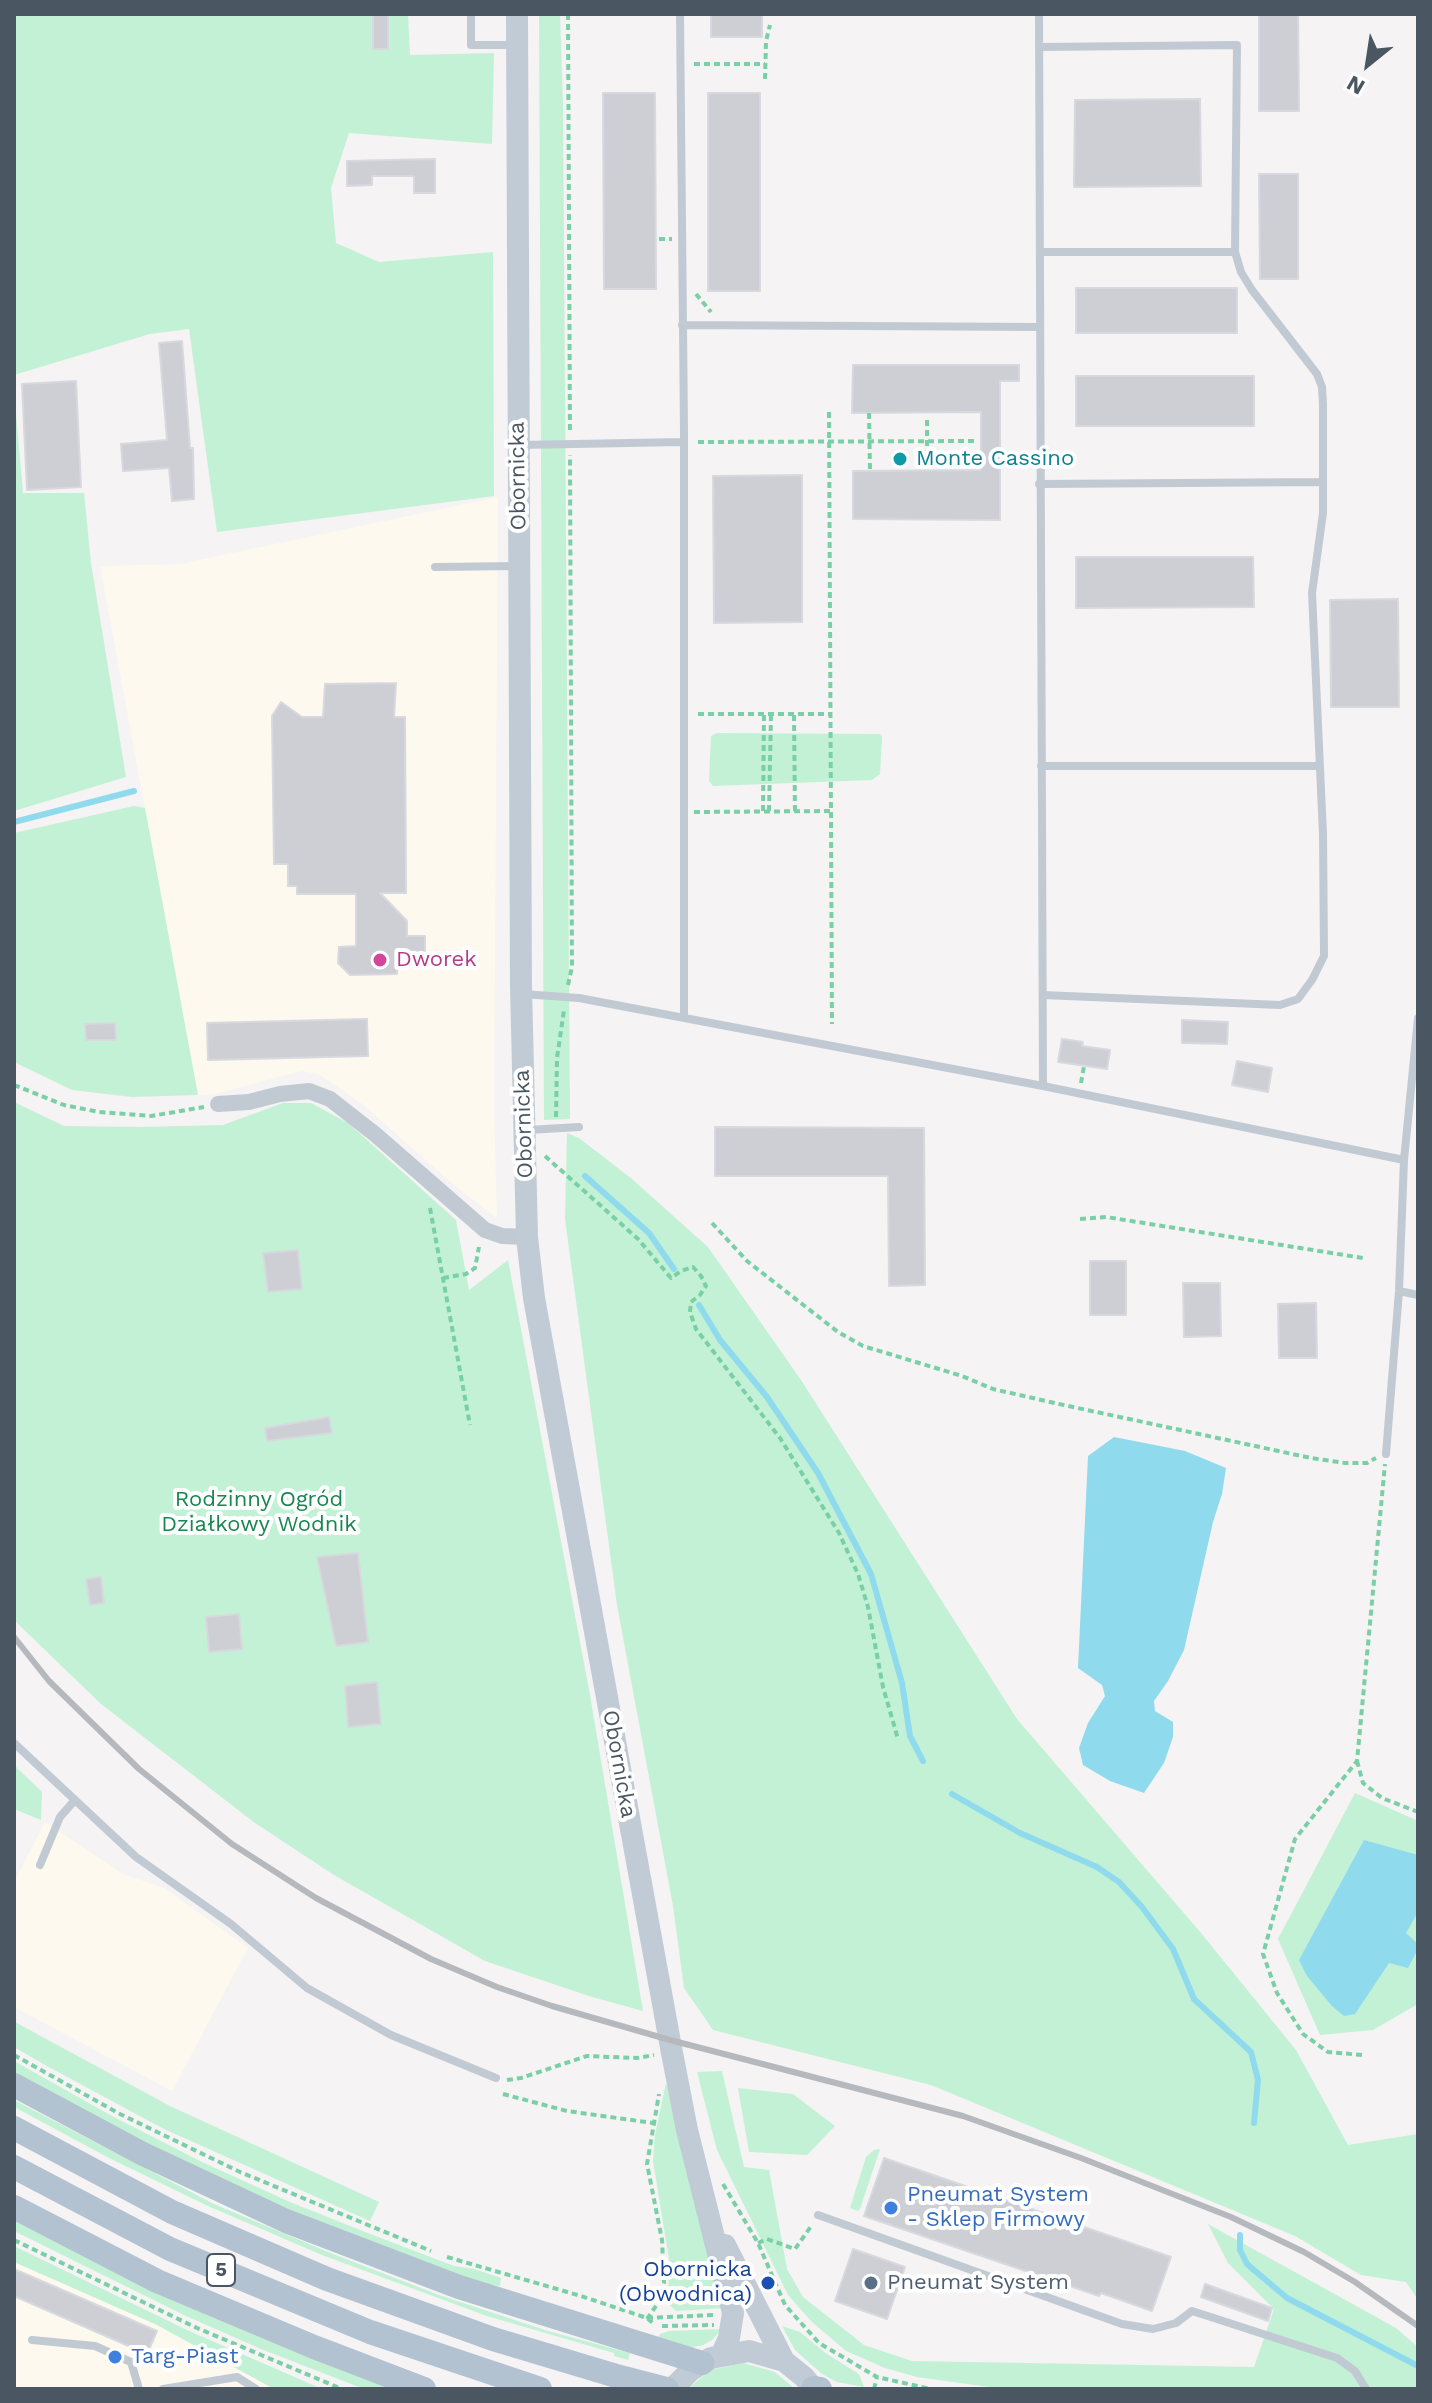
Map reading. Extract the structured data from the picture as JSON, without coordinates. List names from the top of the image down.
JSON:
{
  "streets": {
    "main road": ["Obornicka", "5"]
  },
  "parks": ["Rodzinny Ogród Działkowy Wodnik"],
  "places": [
    "Monte Cassino",
    "Dworek",
    "Pneumat System - Sklep Firmowy",
    "Obornicka (Obwodnica)",
    "Pneumat System",
    "Targ-Piast"
  ],
  "north": "bottom left"
}
